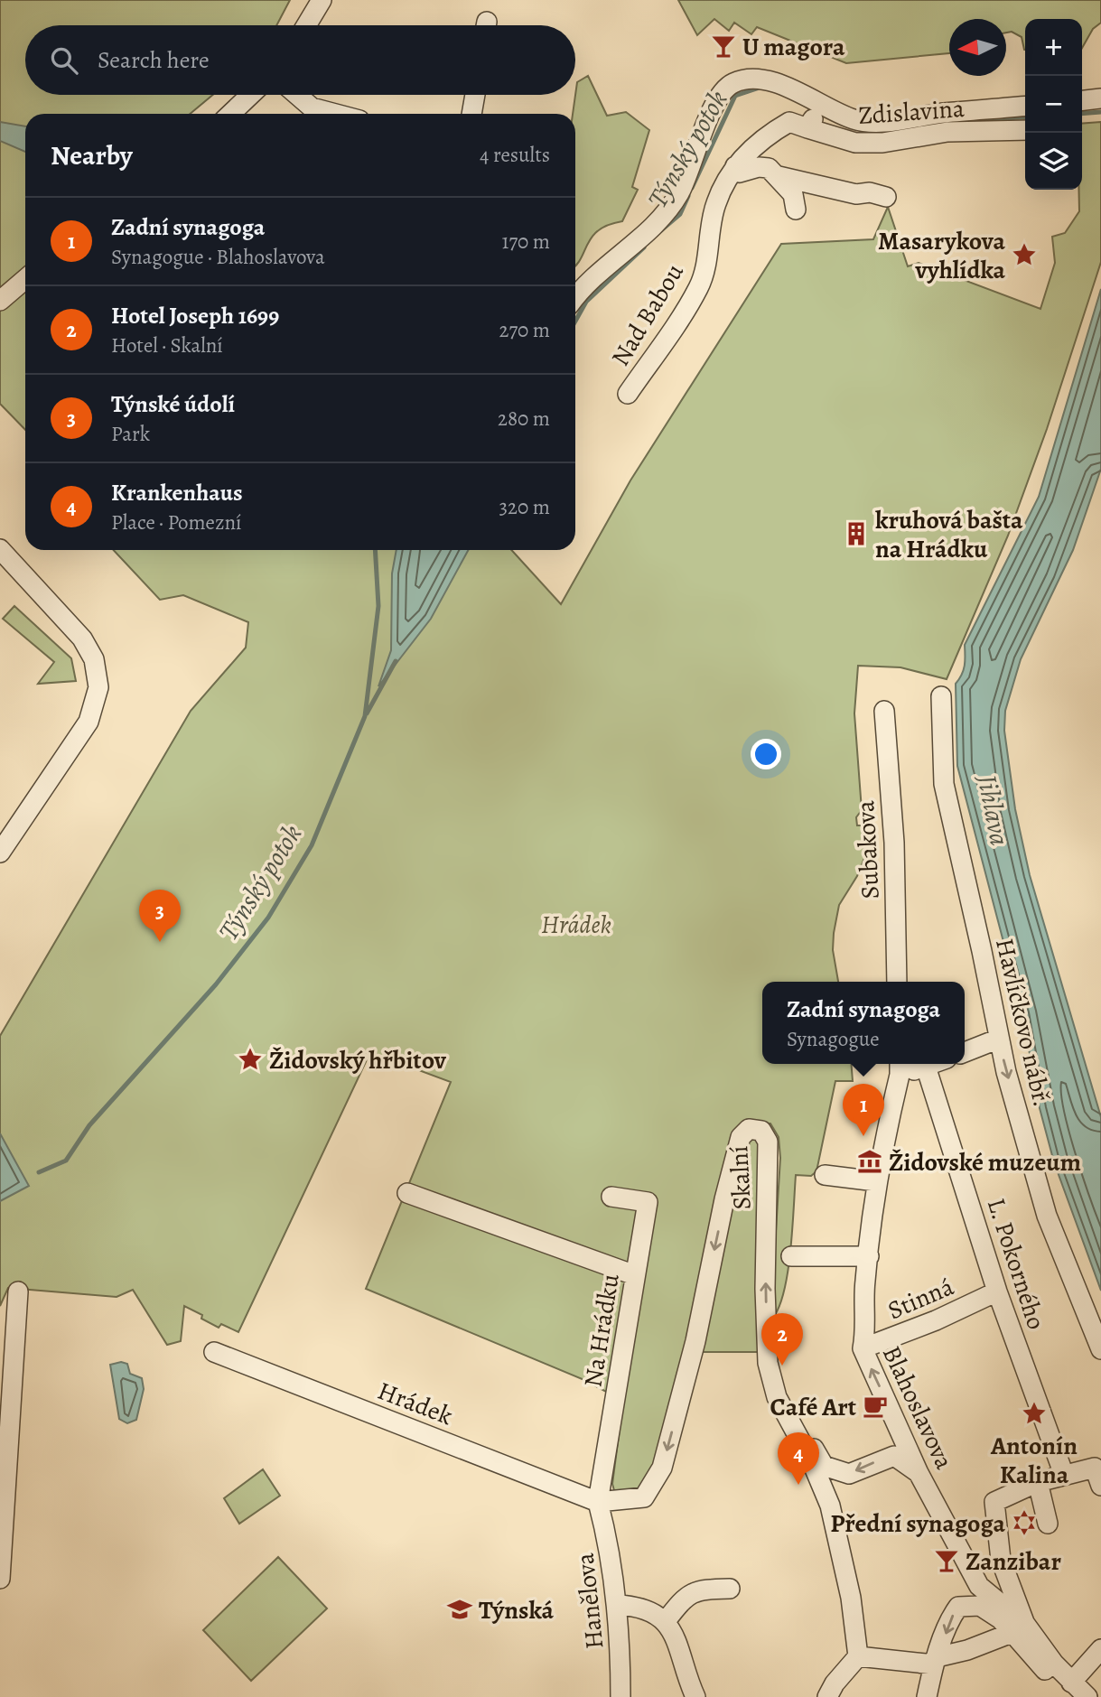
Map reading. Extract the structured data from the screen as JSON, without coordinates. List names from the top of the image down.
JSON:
{
  "streets": {
    "street": [
      "Zdislavina",
      "Nad Babou",
      "Subakova",
      "Havlíčkovo nábř.",
      "Skalní",
      "L. Pokorného",
      "Stinná",
      "Na Hrádku",
      "Hrádek",
      "Blahoslavova",
      "Hanělova"
    ]
  },
  "crossings": [
    ["Zdislavina", "Nad Babou"],
    ["Skalní", "Na Hrádku"],
    ["Skalní", "Hrádek"],
    ["Skalní", "Hanělova"],
    ["L. Pokorného", "Stinná"],
    ["Stinná", "Blahoslavova"],
    ["Na Hrádku", "Hrádek"],
    ["Na Hrádku", "Hanělova"],
    ["Hrádek", "Hanělova"]
  ],
  "one_way": ["Havlíčkovo nábř."],
  "water": ["Týnský potok", "Jihlava"],
  "parks": ["Hrádek"],
  "places": {
    "bar": ["U magora", "Zanzibar"],
    "place": ["Masarykova vyhlídka", "Židovský hřbitov", "Antonín Kalina"],
    "building": ["kruhová bašta na Hrádku"],
    "museum": ["Židovské muzeum"],
    "cafe": ["Café Art"],
    "synagogue": ["Přední synagoga"],
    "school or university": ["Týnská"]
  },
  "north": "left",
  "page": {
    "map_buttons": ["+", "−"],
    "search": "Search here",
    "heading": ["Nearby", "4 results"],
    "list": [
      {
        "mark": "1",
        "name": "Zadní synagoga",
        "note": "Synagogue · Blahoslavova",
        "value": "170 m"
      },
      {
        "mark": "2",
        "name": "Hotel Joseph 1699",
        "note": "Hotel · Skalní",
        "value": "270 m"
      },
      {
        "mark": "3",
        "name": "Týnské údolí",
        "note": "Park",
        "value": "280 m"
      },
      {
        "mark": "4",
        "name": "Krankenhaus",
        "note": "Place · Pomezní",
        "value": "320 m"
      }
    ],
    "pins": [
      "3",
      "1",
      "2",
      "4"
    ],
    "popup": ["Zadní synagoga", "Synagogue"]
  }
}
